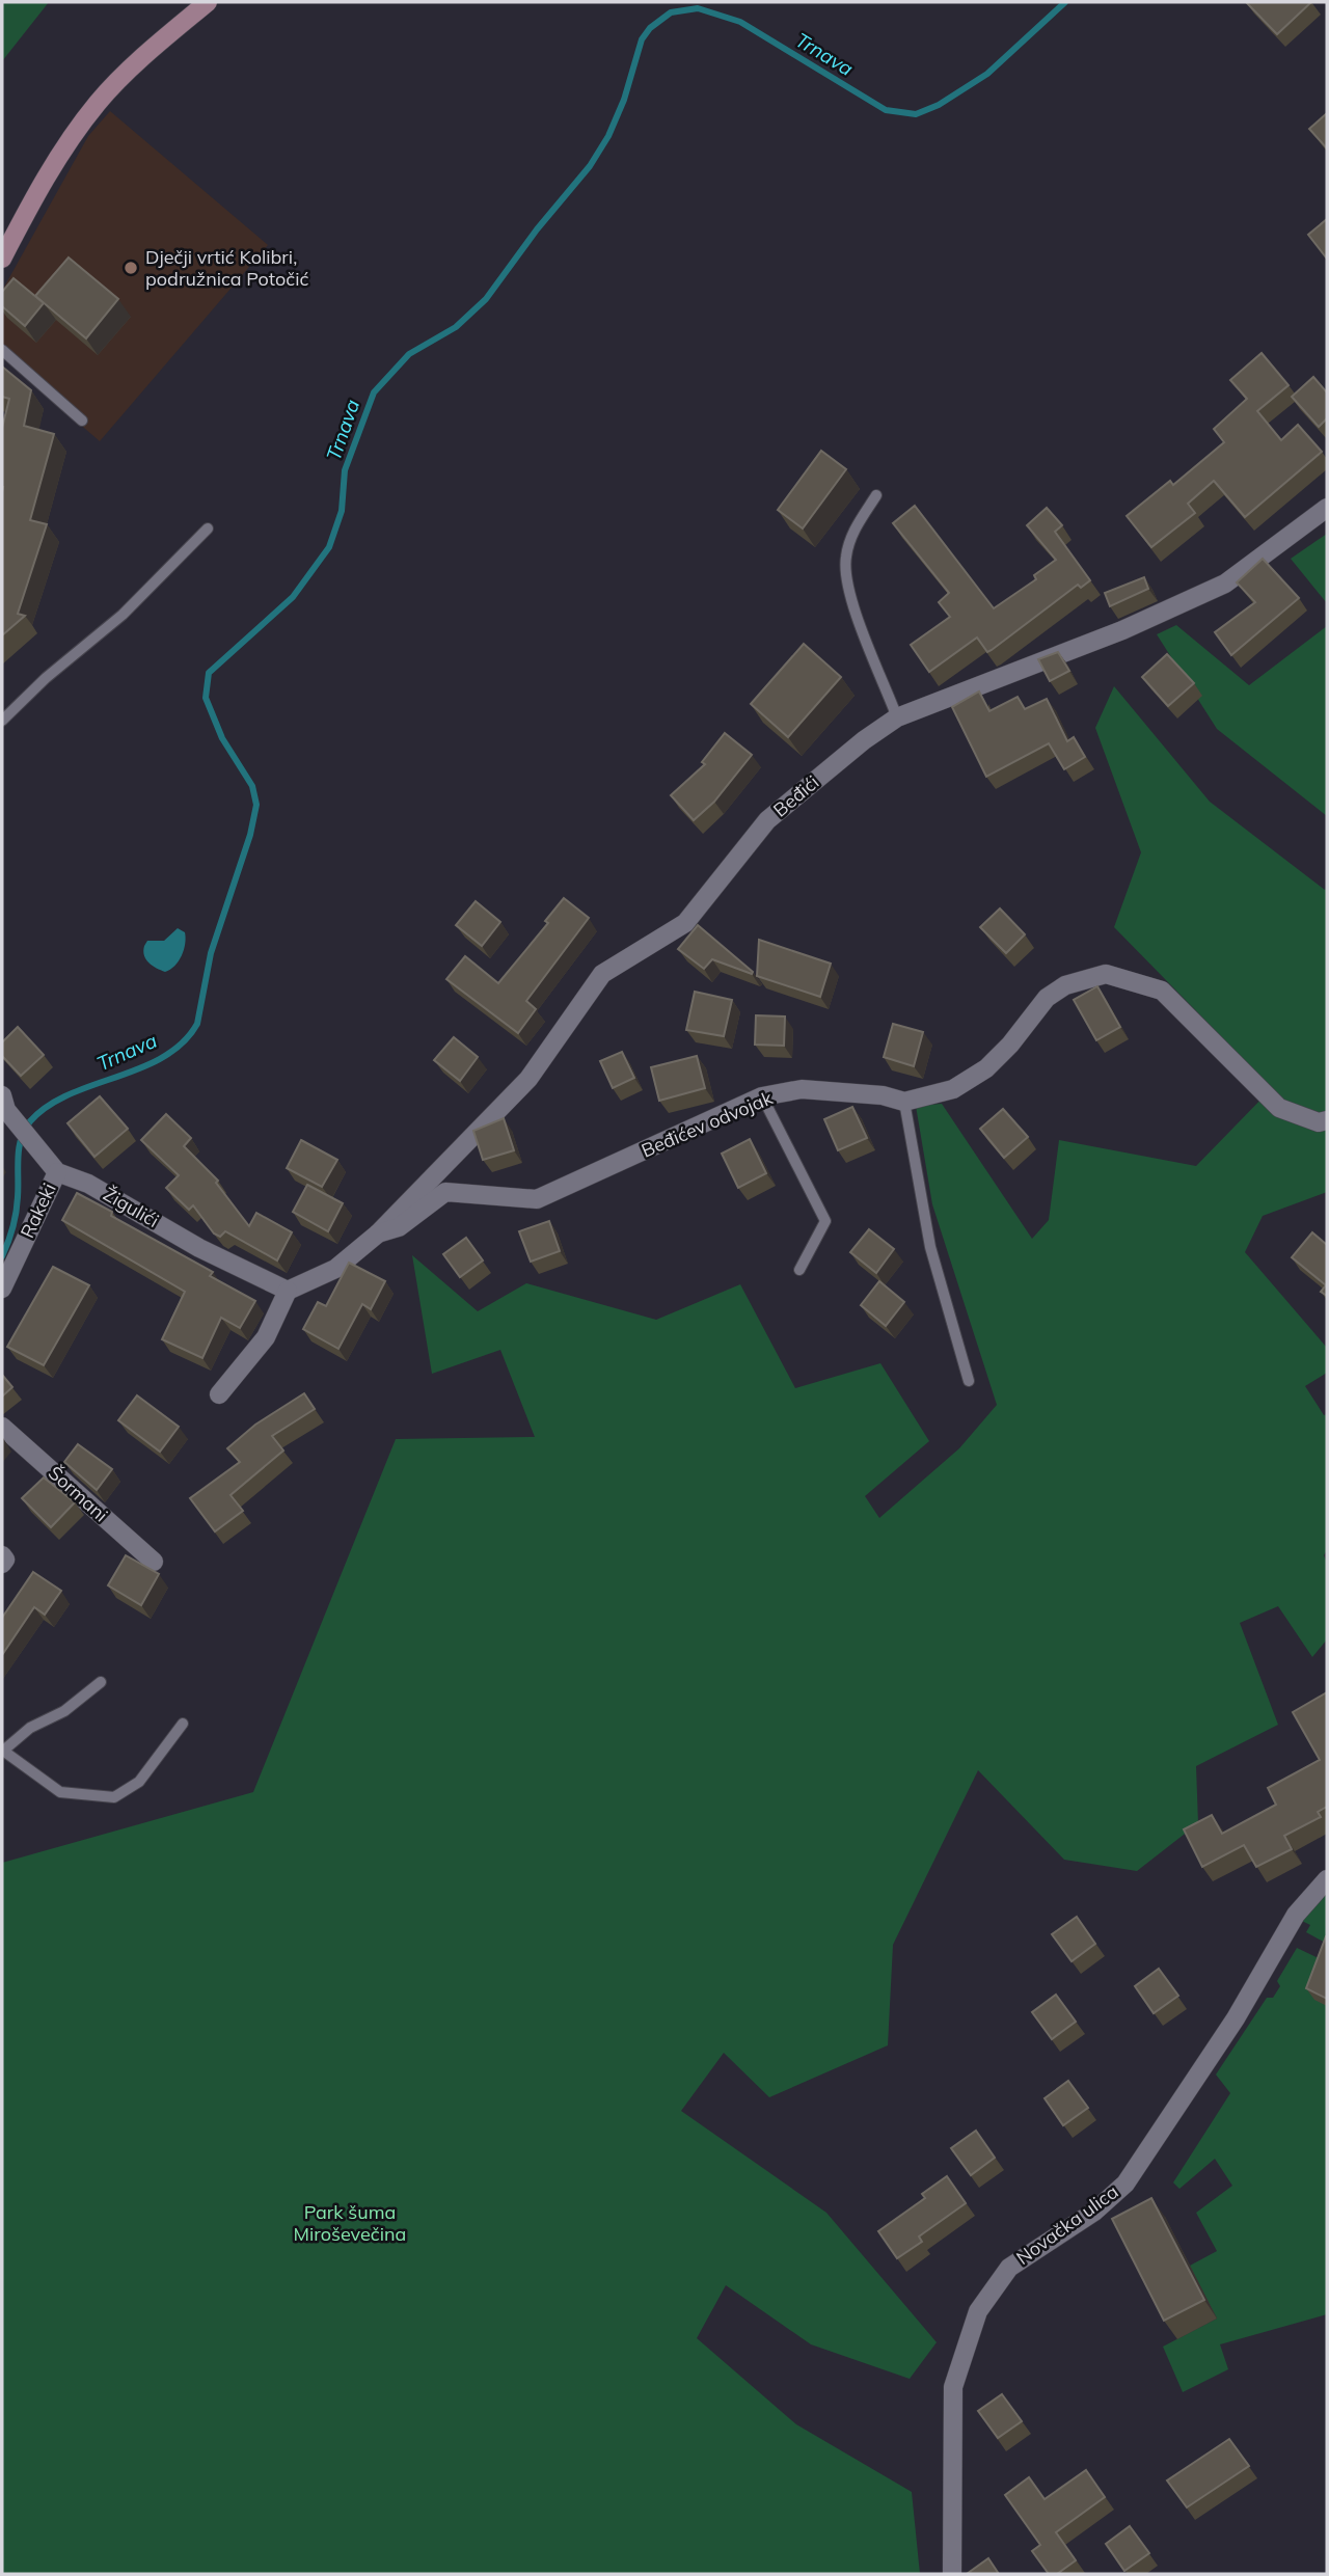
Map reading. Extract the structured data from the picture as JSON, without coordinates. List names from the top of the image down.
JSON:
{
  "streets": {
    "street": [
      "Beđići",
      "Beđićev odvojak",
      "Žigulići",
      "Rakeki",
      "Šormani",
      "Novačka ulica"
    ]
  },
  "crossings": [
    ["Beđići", "Beđićev odvojak"],
    ["Beđićev odvojak", "Žigulići"],
    ["Žigulići", "Rakeki"]
  ],
  "water": ["Trnava"],
  "parks": ["Park šuma Miroševečina"],
  "places": ["Dječji vrtić Kolibri, podružnica Potočić"]
}
